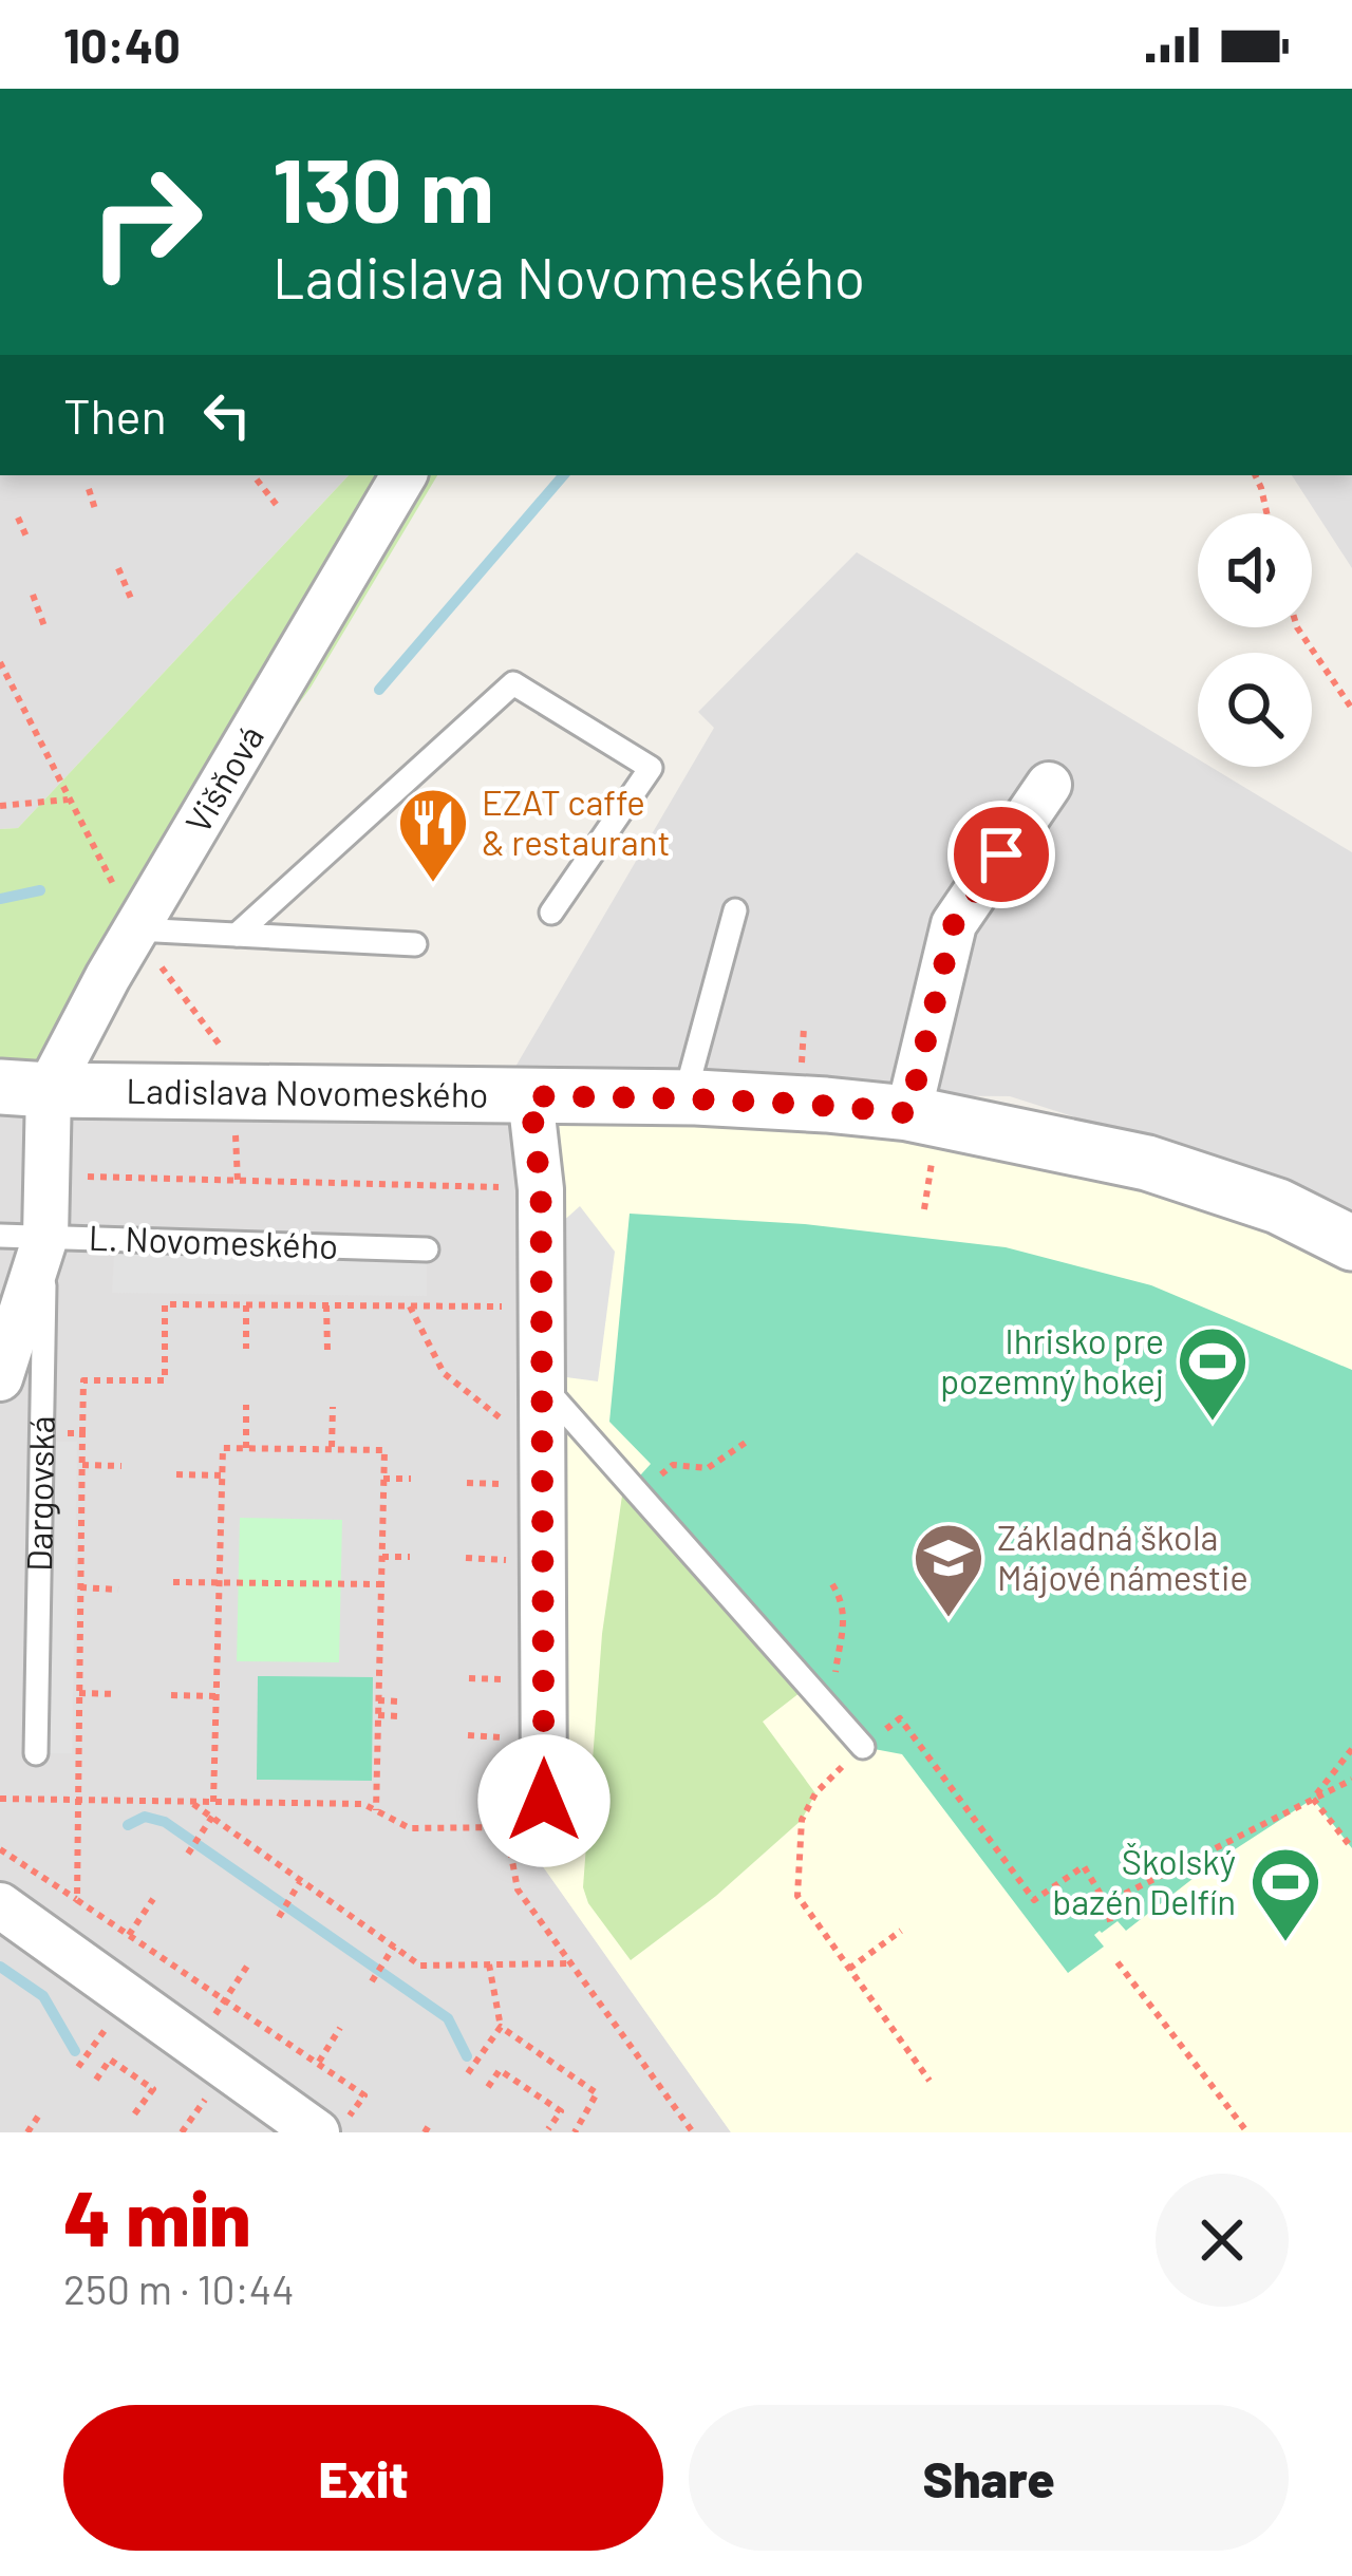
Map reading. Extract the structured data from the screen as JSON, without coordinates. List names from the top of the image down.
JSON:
{
  "streets": {
    "street": ["Višňová", "Ladislava Novomeského", "Dargovská"],
    "lane": ["L. Novomeského"]
  },
  "crossings": [
    ["Višňová", "Ladislava Novomeského"],
    ["Višňová", "Dargovská"],
    ["Ladislava Novomeského", "Dargovská"],
    ["L. Novomeského", "Dargovská"]
  ],
  "places": {
    "restaurant": ["EZAT caffe & restaurant"],
    "sports": ["Ihrisko pre pozemný hokej", "Školský bazén Delfín"],
    "school or university": ["Základná škola Májové námestie"]
  },
  "page": {
    "status": "10:40",
    "turn": ["130 m", "Ladislava Novomeského"],
    "then": "Then",
    "heading": ["4 min", "250 m · 10:44"],
    "buttons": ["Exit", "Share"]
  }
}
